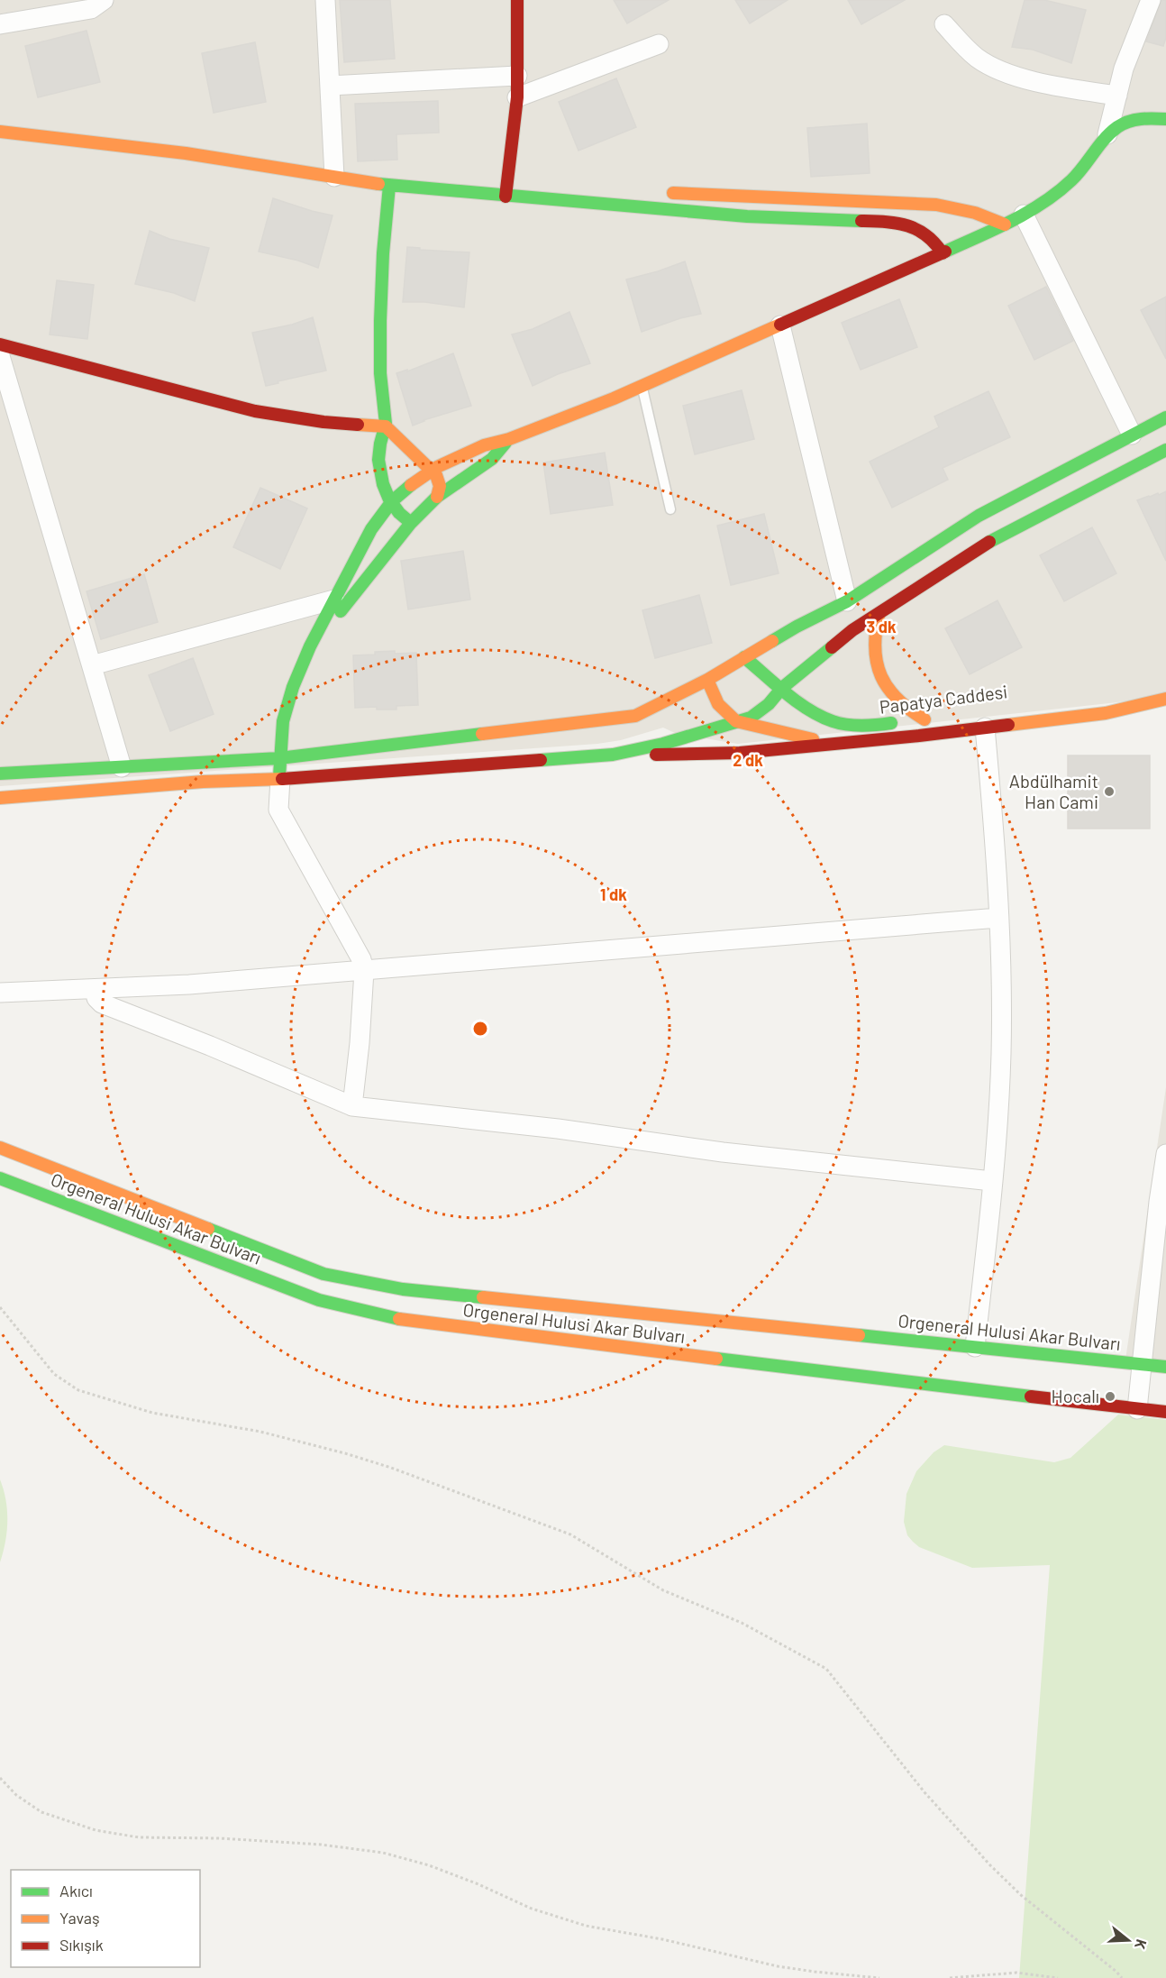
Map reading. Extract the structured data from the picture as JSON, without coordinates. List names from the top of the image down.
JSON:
{
  "streets": {
    "street": ["Papatya Caddesi", "Orgeneral Hulusi Akar Bulvarı"]
  },
  "places": ["Abdülhamit Han Cami", "Hocalı"],
  "legend": ["Akıcı", "Yavaş", "Sıkışık"],
  "north": "right",
  "rings": ["3 dk", "2 dk", "1 dk"]
}
